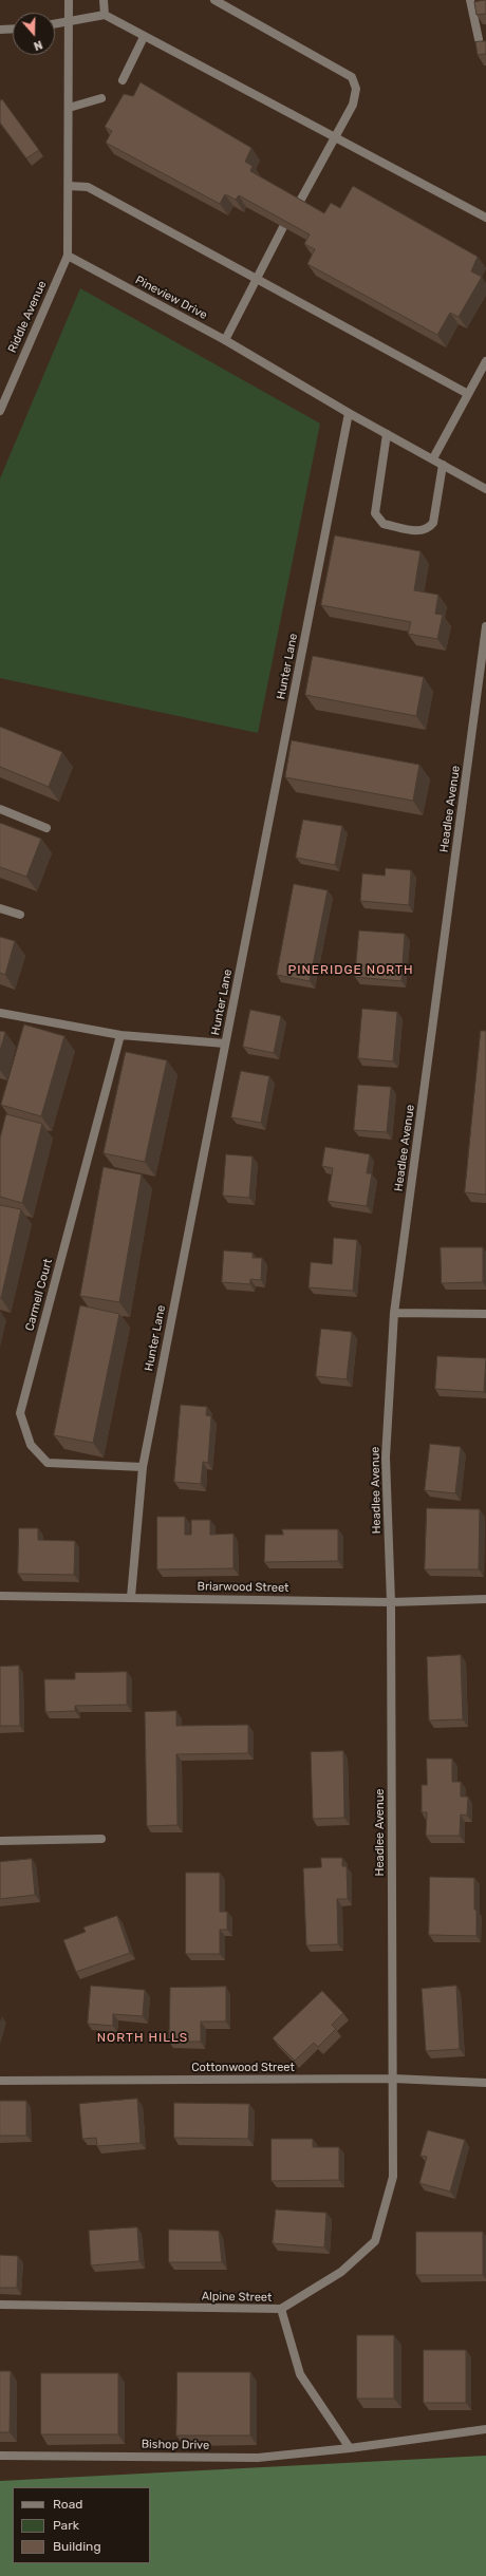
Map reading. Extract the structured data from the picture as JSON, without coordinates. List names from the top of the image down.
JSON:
{
  "streets": {
    "street": [
      "Pineview Drive",
      "Riddle Avenue",
      "Hunter Lane",
      "Headlee Avenue",
      "Carmell Court",
      "Briarwood Street",
      "Cottonwood Street",
      "Alpine Street",
      "Bishop Drive"
    ]
  },
  "crossings": [
    ["Pineview Drive", "Riddle Avenue"],
    ["Pineview Drive", "Hunter Lane"],
    ["Hunter Lane", "Carmell Court"],
    ["Hunter Lane", "Briarwood Street"],
    ["Headlee Avenue", "Briarwood Street"],
    ["Headlee Avenue", "Cottonwood Street"],
    ["Headlee Avenue", "Alpine Street"],
    ["Alpine Street", "Bishop Drive"]
  ],
  "districts": ["PINERIDGE NORTH", "NORTH HILLS"],
  "legend": ["Road", "Park", "Building"],
  "north": "bottom"
}
